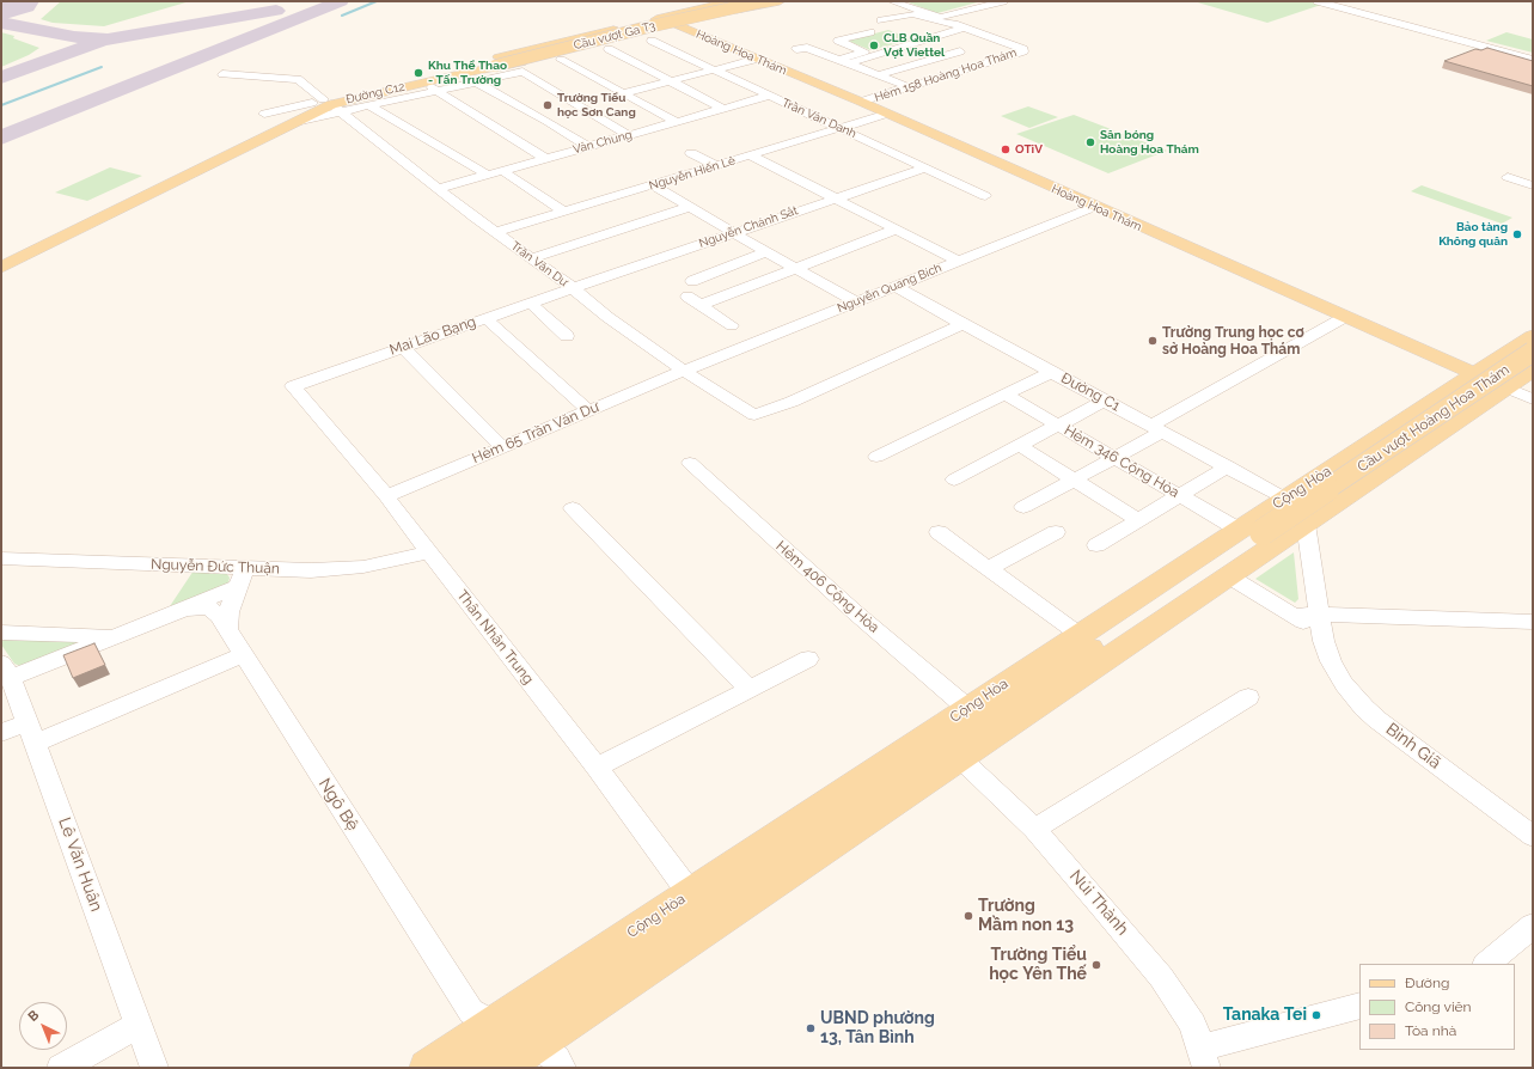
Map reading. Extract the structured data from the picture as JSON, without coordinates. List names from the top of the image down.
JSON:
{
  "streets": {
    "main road": [
      "Cầu vượt Ga T3",
      "Hoàng Hoa Thám",
      "Đường C12",
      "Cầu vượt Hoàng Hoa Thám",
      "Cộng Hòa"
    ],
    "street": [
      "Hẻm 158 Hoàng Hoa Thám",
      "Trần Văn Danh",
      "Văn Chung",
      "Nguyễn Hiến Lê",
      "Nguyễn Chánh Sắt",
      "Trần Văn Dư",
      "Nguyễn Quang Bích",
      "Mai Lão Bạng",
      "Đường C1",
      "Hẻm 65 Trần Văn Dư",
      "Hẻm 346 Cộng Hòa",
      "Nguyễn Đức Thuận",
      "Hẻm 406 Cộng Hòa",
      "Thân Nhân Trung",
      "Bình Giã",
      "Ngô Bệ",
      "Lê Văn Huân",
      "Núi Thành"
    ]
  },
  "crossings": [
    ["Cầu vượt Ga T3", "Đường C12"],
    ["Hoàng Hoa Thám", "Hẻm 158 Hoàng Hoa Thám"],
    ["Hoàng Hoa Thám", "Đường C12"],
    ["Hoàng Hoa Thám", "Nguyễn Hiến Lê"],
    ["Hoàng Hoa Thám", "Nguyễn Quang Bích"],
    ["Hoàng Hoa Thám", "Cộng Hòa"],
    ["Đường C12", "Trần Văn Dư"],
    ["Trần Văn Danh", "Văn Chung"],
    ["Trần Văn Danh", "Nguyễn Hiến Lê"],
    ["Trần Văn Danh", "Nguyễn Chánh Sắt"],
    ["Văn Chung", "Trần Văn Dư"],
    ["Nguyễn Hiến Lê", "Trần Văn Dư"],
    ["Nguyễn Chánh Sắt", "Trần Văn Dư"],
    ["Nguyễn Chánh Sắt", "Mai Lão Bạng"],
    ["Trần Văn Dư", "Nguyễn Quang Bích"],
    ["Trần Văn Dư", "Mai Lão Bạng"],
    ["Trần Văn Dư", "Đường C1"],
    ["Trần Văn Dư", "Hẻm 65 Trần Văn Dư"],
    ["Nguyễn Quang Bích", "Đường C1"],
    ["Nguyễn Quang Bích", "Hẻm 65 Trần Văn Dư"],
    ["Mai Lão Bạng", "Thân Nhân Trung"],
    ["Đường C1", "Cộng Hòa"],
    ["Cầu vượt Hoàng Hoa Thám", "Hẻm 346 Cộng Hòa"],
    ["Cầu vượt Hoàng Hoa Thám", "Cộng Hòa"],
    ["Hẻm 65 Trần Văn Dư", "Thân Nhân Trung"],
    ["Hẻm 346 Cộng Hòa", "Cộng Hòa"],
    ["Cộng Hòa", "Hẻm 406 Cộng Hòa"],
    ["Cộng Hòa", "Thân Nhân Trung"],
    ["Cộng Hòa", "Bình Giã"],
    ["Cộng Hòa", "Ngô Bệ"],
    ["Cộng Hòa", "Núi Thành"],
    ["Nguyễn Đức Thuận", "Thân Nhân Trung"]
  ],
  "places": [
    "CLB Quần Vợt Viettel",
    "Khu Thể Thao - Tấn Trường",
    "Trường Tiểu học Sơn Cang",
    "Sân bóng Hoàng Hoa Thám",
    "OTiV",
    "Bảo tàng Không quân",
    "Trường Trung học cơ sở Hoàng Hoa Thám",
    "Trường Mầm non 13",
    "Trường Tiểu học Yên Thế",
    "Tanaka Tei",
    "UBND phường 13, Tân Bình"
  ],
  "legend": ["Đường", "Công viên", "Tòa nhà"],
  "north": "top left"
}
